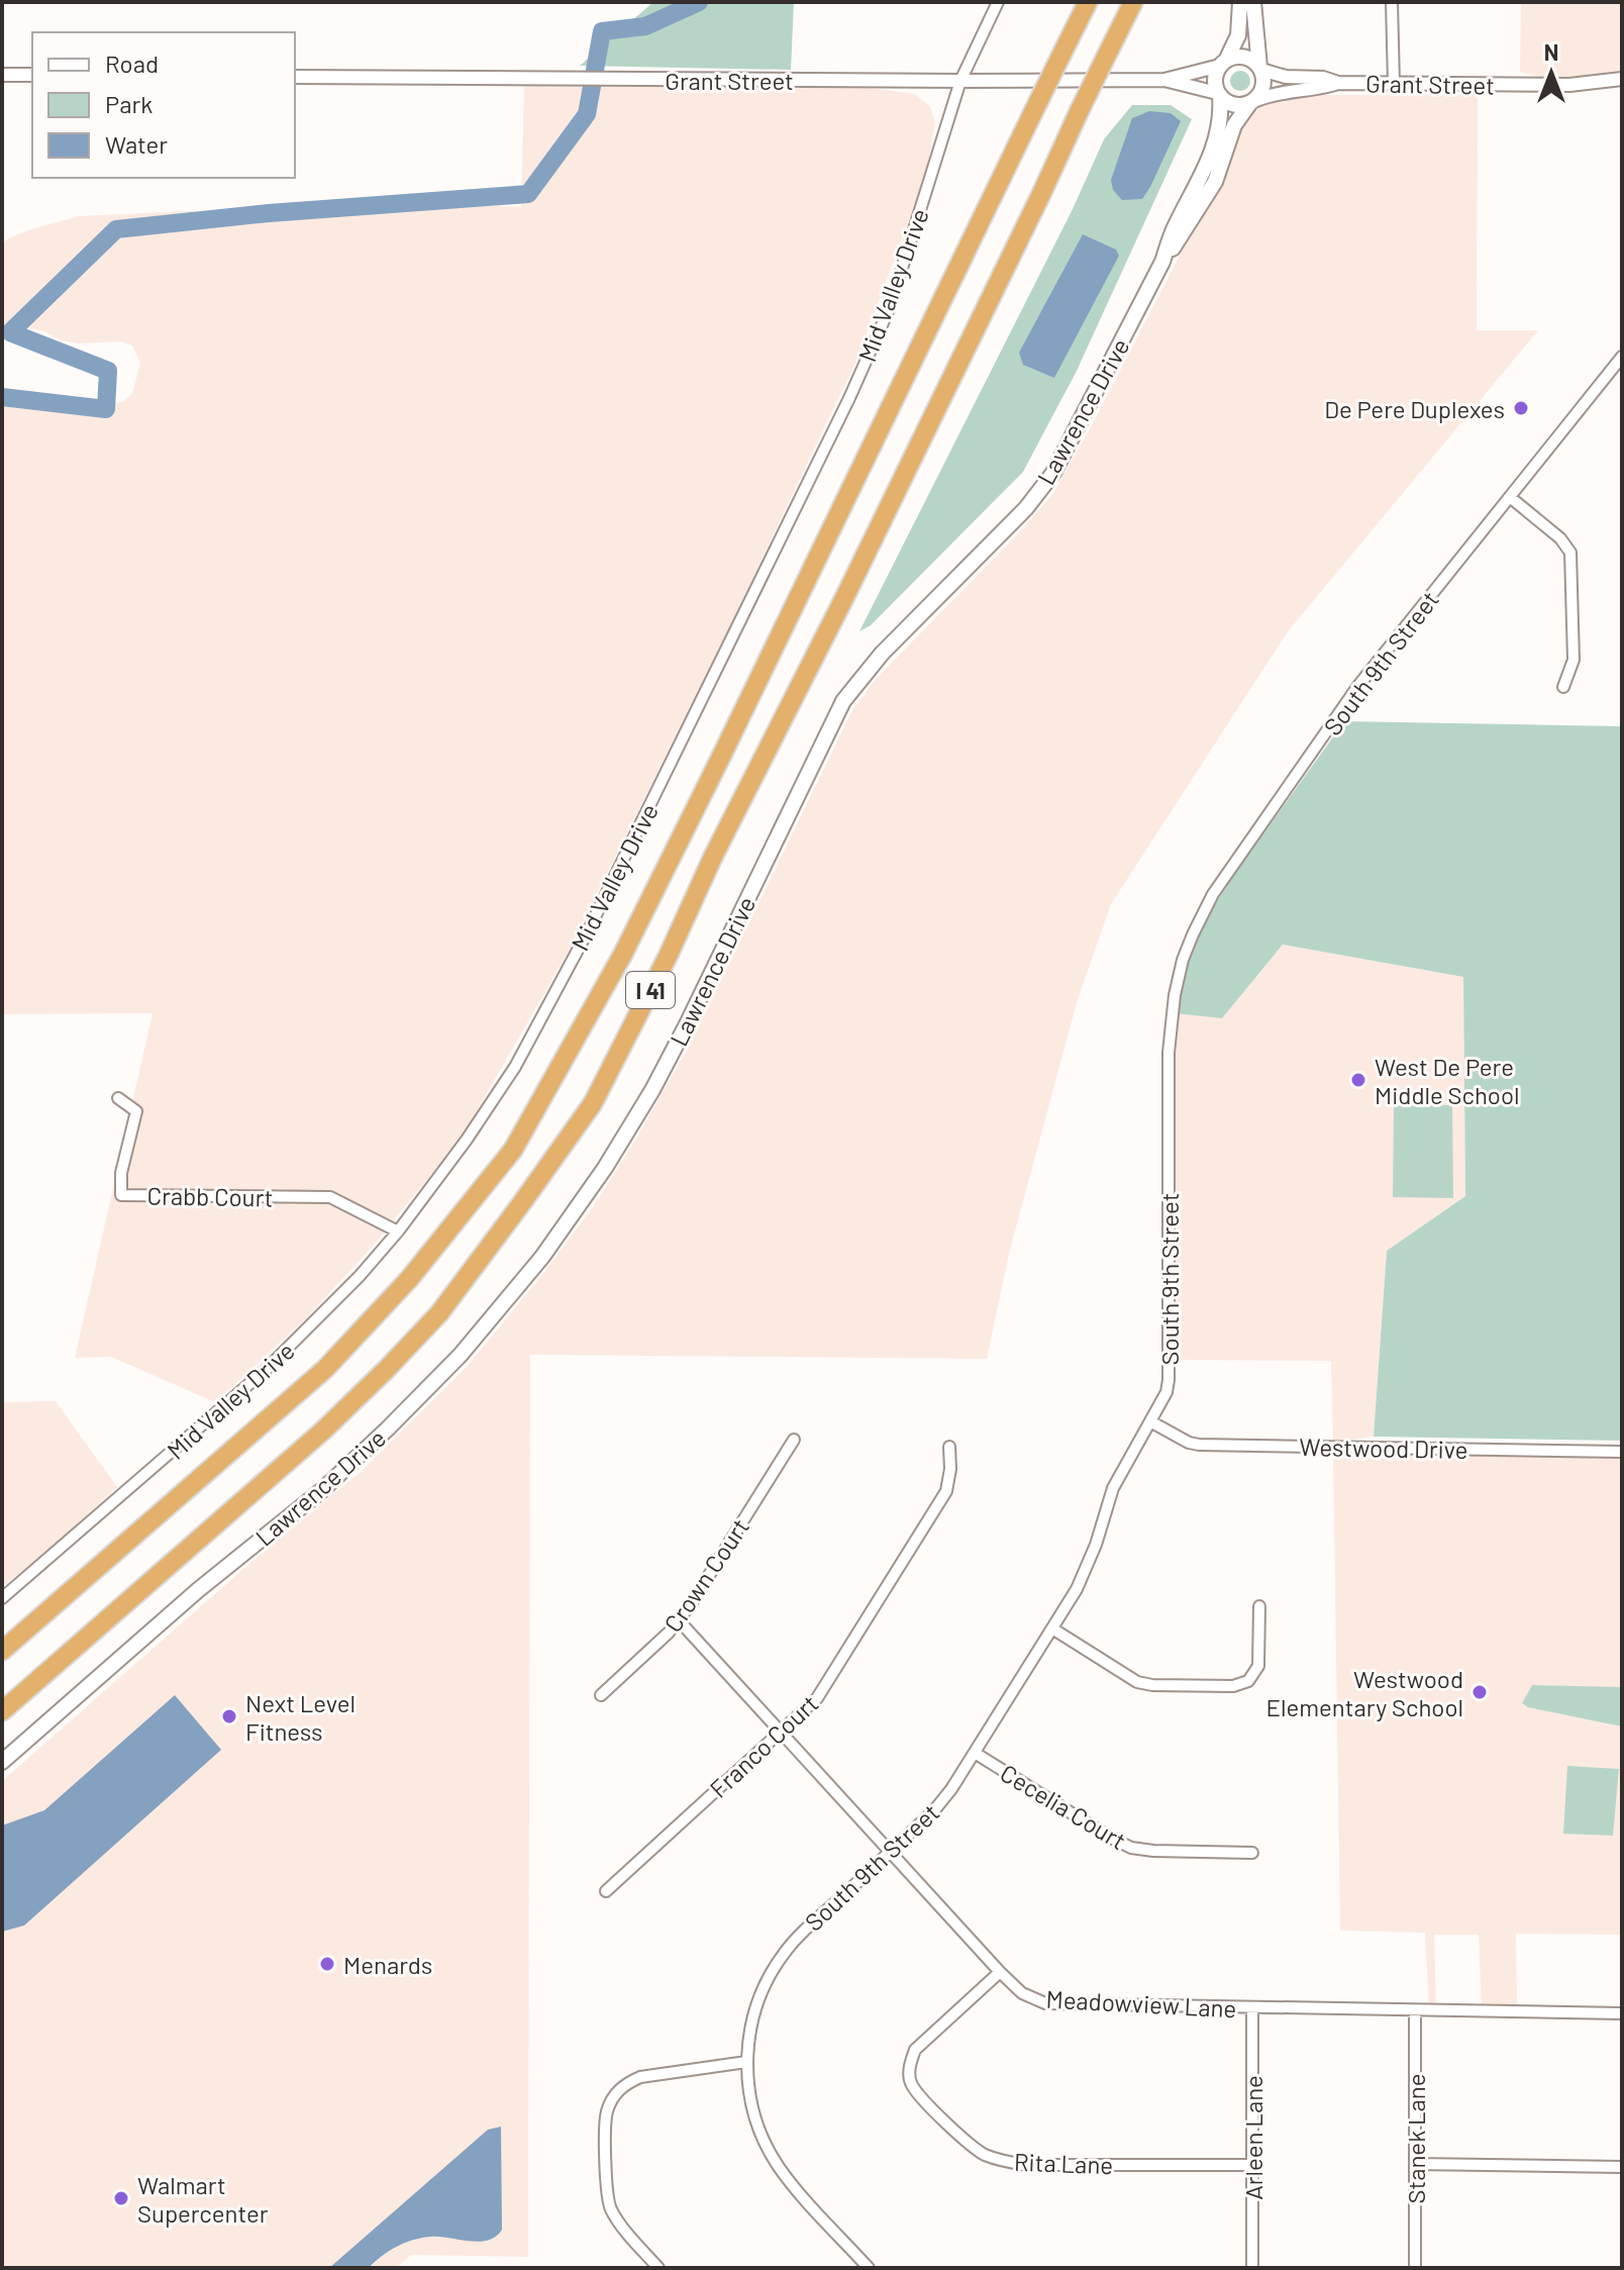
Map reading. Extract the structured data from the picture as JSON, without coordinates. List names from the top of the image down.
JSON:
{
  "streets": {
    "highway": ["I 41"],
    "main road": ["Lawrence Drive"],
    "street": [
      "Grant Street",
      "Mid Valley Drive",
      "South 9th Street",
      "Crabb Court",
      "Westwood Drive",
      "Crown Court",
      "Franco Court",
      "Cecelia Court",
      "Meadowview Lane",
      "Arleen Lane",
      "Stanek Lane",
      "Rita Lane"
    ]
  },
  "crossings": [
    ["Grant Street", "Mid Valley Drive"],
    ["Grant Street", "Lawrence Drive"],
    ["Mid Valley Drive", "Crabb Court"],
    ["South 9th Street", "Westwood Drive"],
    ["South 9th Street", "Cecelia Court"],
    ["South 9th Street", "Meadowview Lane"],
    ["Crown Court", "Meadowview Lane"],
    ["Franco Court", "Meadowview Lane"],
    ["Meadowview Lane", "Arleen Lane"],
    ["Meadowview Lane", "Stanek Lane"],
    ["Meadowview Lane", "Rita Lane"],
    ["Arleen Lane", "Rita Lane"]
  ],
  "places": [
    "De Pere Duplexes",
    "West De Pere Middle School",
    "Westwood Elementary School",
    "Next Level Fitness",
    "Menards",
    "Walmart Supercenter"
  ],
  "legend": ["Road", "Park", "Water"],
  "north": "top"
}
